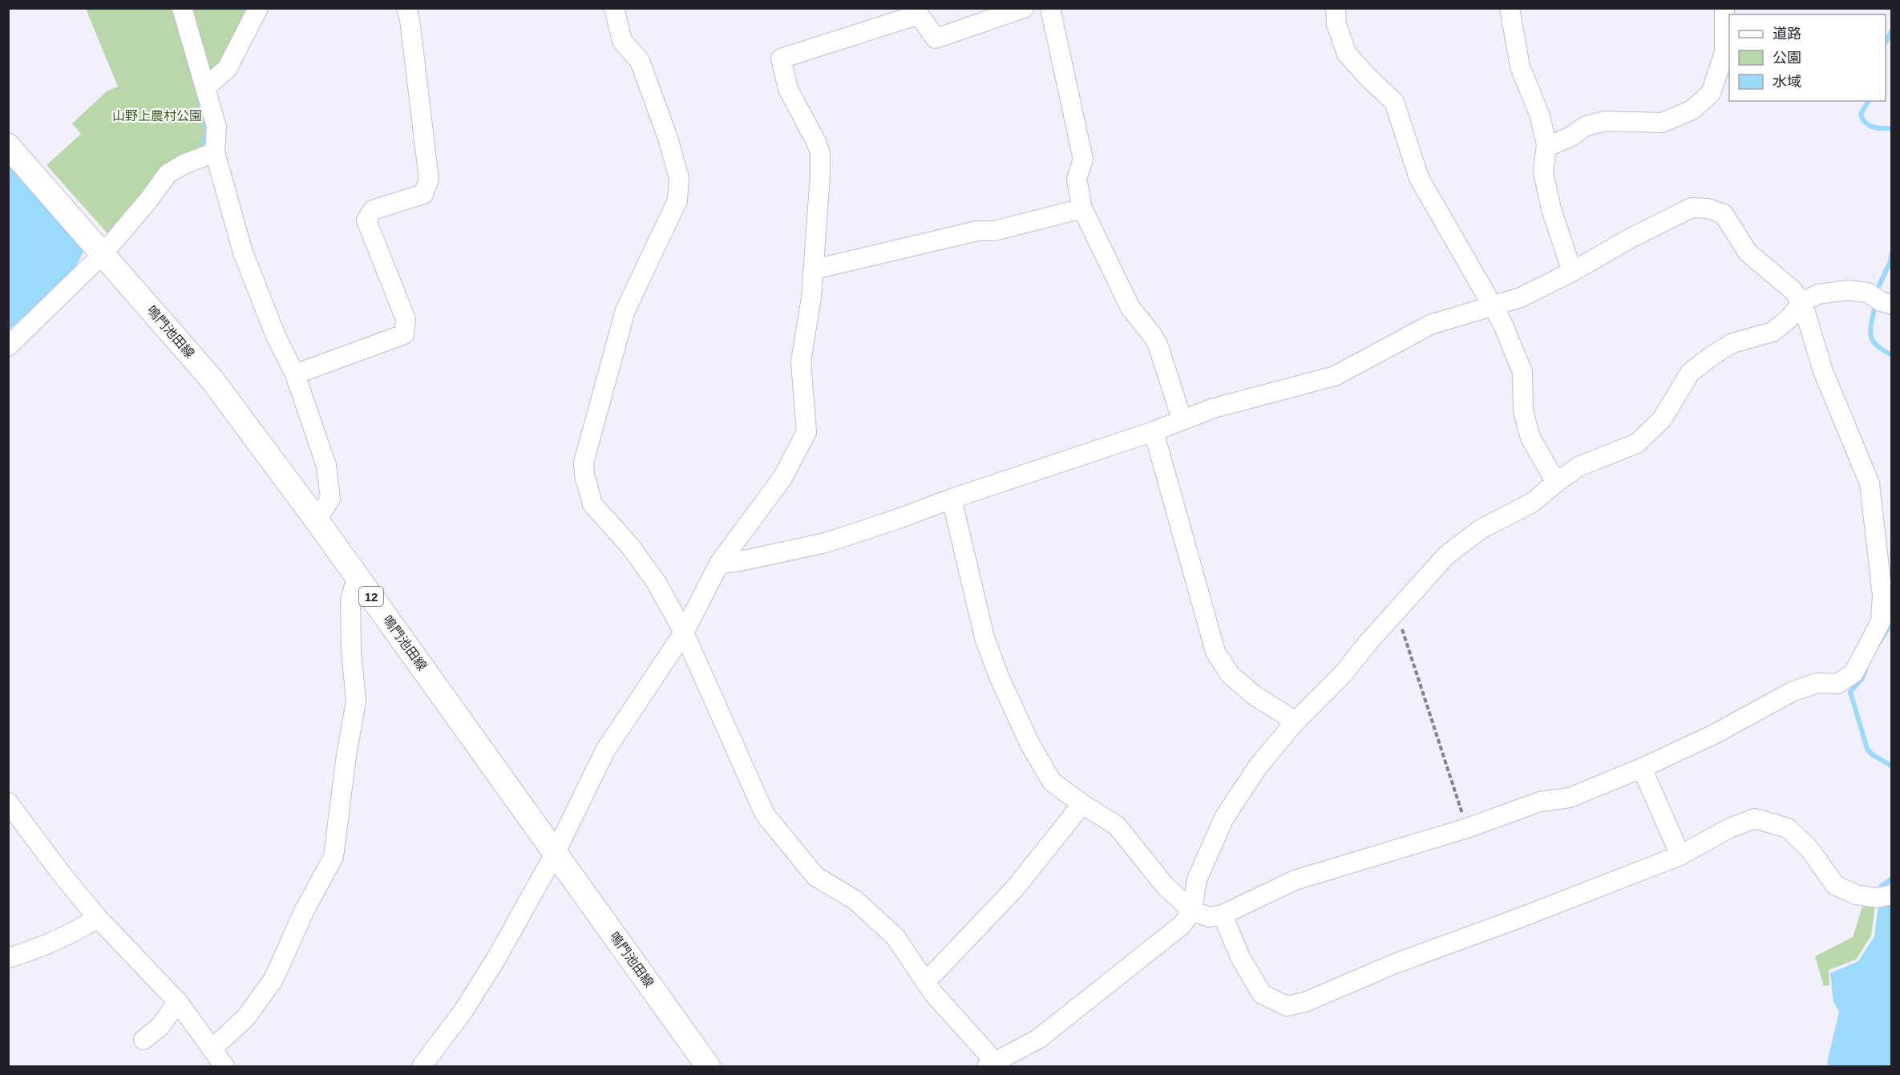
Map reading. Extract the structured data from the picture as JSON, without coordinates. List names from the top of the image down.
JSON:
{
  "streets": {
    "main road": ["鳴門池田線", "12"]
  },
  "parks": ["山野上農村公園"],
  "legend": ["道路", "公園", "水域"]
}
